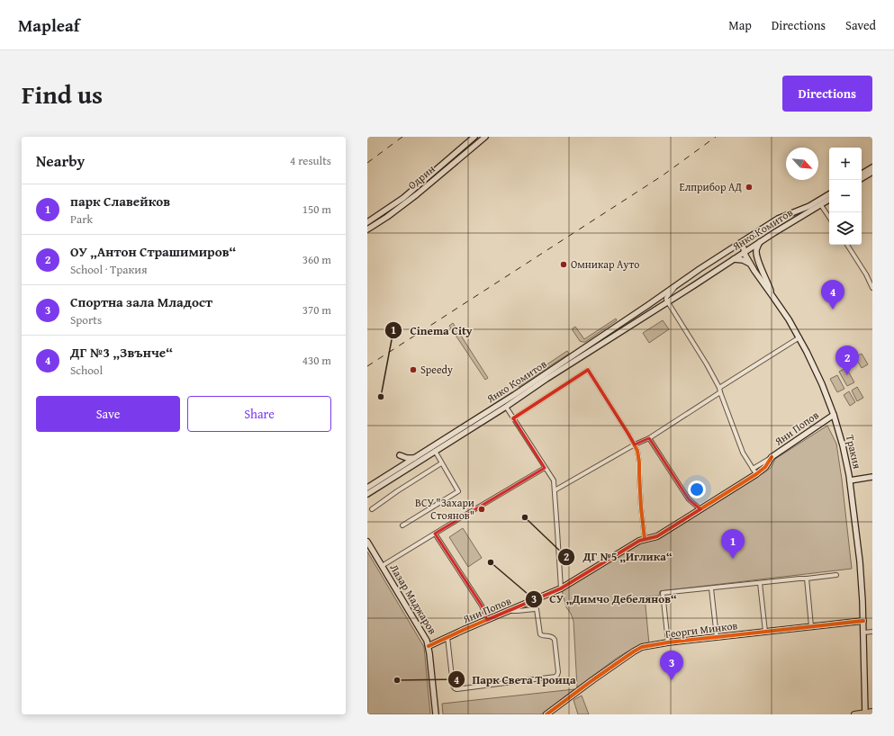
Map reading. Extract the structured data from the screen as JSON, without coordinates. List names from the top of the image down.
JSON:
{
  "streets": {
    "main road": [
      "Одрин",
      "Янко Комитов",
      "Яни Попов",
      "Тракия",
      "Лазар Маджаров",
      "Георги Минков"
    ]
  },
  "crossings": [
    ["Янко Комитов", "Тракия"],
    ["Яни Попов", "Тракия"],
    ["Яни Попов", "Лазар Маджаров"],
    ["Тракия", "Георги Минков"]
  ],
  "places": [
    "Елприбор АД",
    "Омникар Ауто",
    "Speedy",
    "Cinema City",
    "ВСУ \"Захари Стоянов\"",
    "ДГ №5 „Иглика“",
    "СУ „Димчо Дебелянов“",
    "Парк Света Троица"
  ],
  "north": "bottom right",
  "page": {
    "header": "Mapleaf",
    "nav": ["Map", "Directions", "Saved"],
    "title": "Find us",
    "buttons": [
      "Directions",
      ["Save", "Share"]
    ],
    "heading": ["Nearby", "4 results"],
    "map_buttons": ["+", "−"],
    "list": [
      {
        "mark": "1",
        "name": "парк Славейков",
        "note": "Park",
        "value": "150 m"
      },
      {
        "mark": "2",
        "name": "ОУ „Антон Страшимиров“",
        "note": "School · Тракия",
        "value": "360 m"
      },
      {
        "mark": "3",
        "name": "Спортна зала Младост",
        "note": "Sports",
        "value": "370 m"
      },
      {
        "mark": "4",
        "name": "ДГ №3 „Звънче“",
        "note": "School",
        "value": "430 m"
      }
    ],
    "pins": [
      "4",
      "2",
      "1",
      "3"
    ]
  }
}
